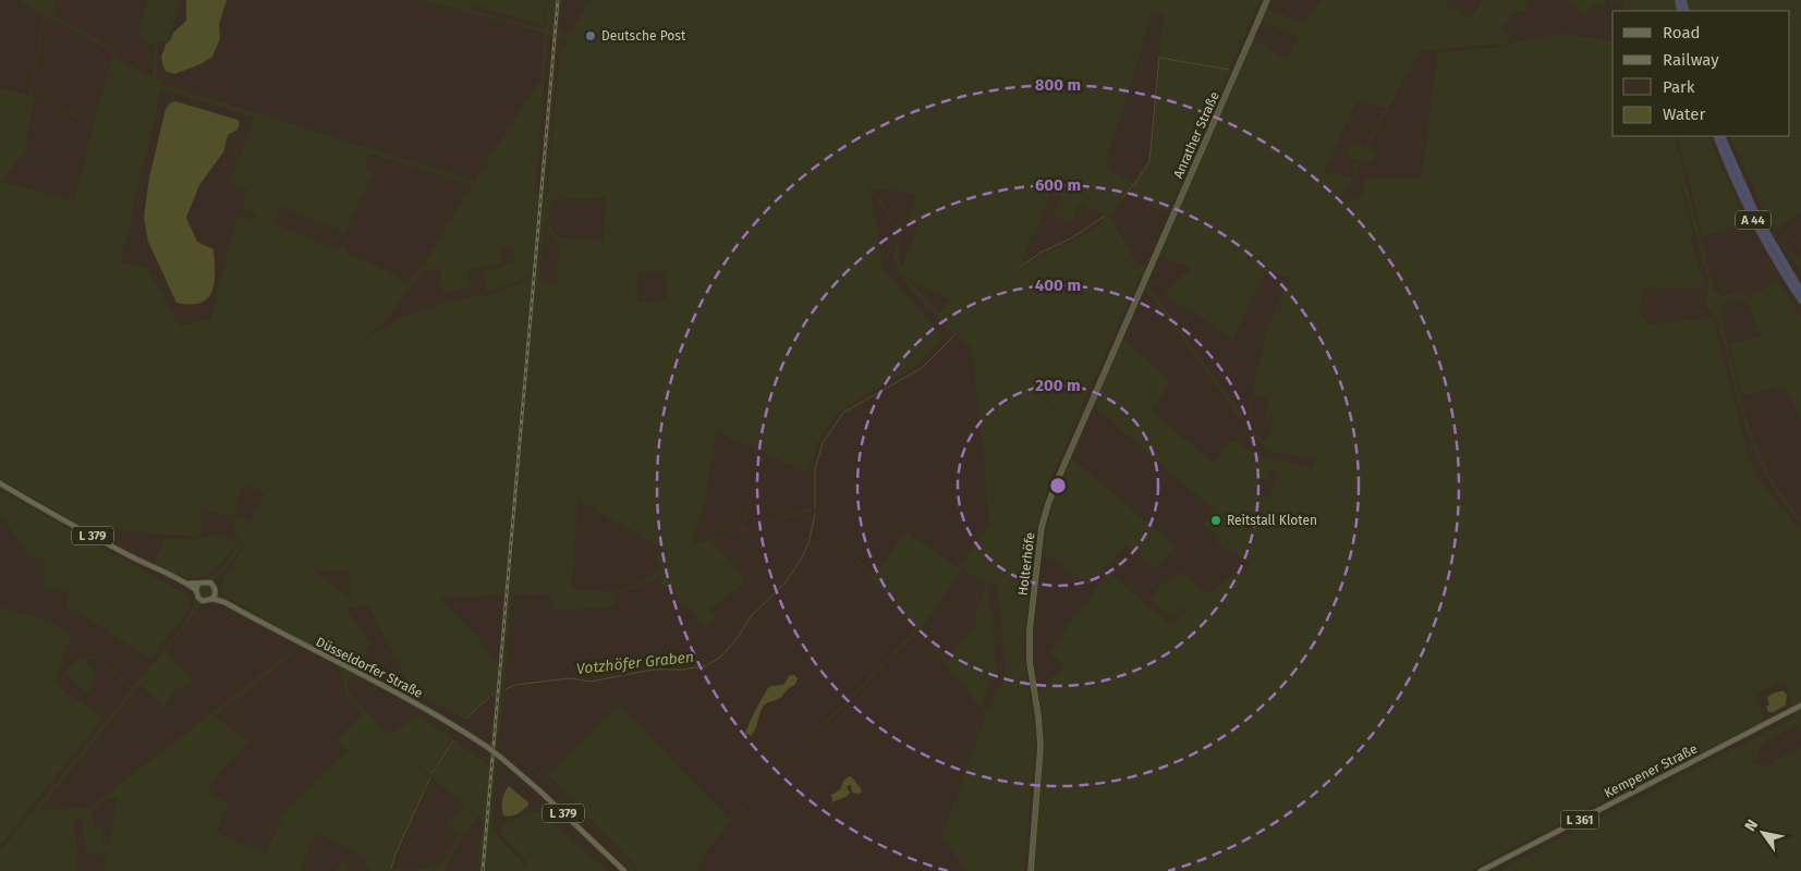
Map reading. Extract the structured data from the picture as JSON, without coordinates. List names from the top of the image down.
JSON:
{
  "streets": {
    "highway": ["A 44"],
    "main road": [
      "Anrather Straße",
      "L 379",
      "Holterhöfe",
      "Düsseldorfer Straße",
      "Kempener Straße",
      "L 361"
    ]
  },
  "crossings": [
    ["Anrather Straße", "Holterhöfe"]
  ],
  "water": ["Votzhöfer Graben"],
  "places": ["Deutsche Post", "Reitstall Kloten"],
  "legend": [
    "Road",
    "Railway",
    "Park",
    "Water"
  ],
  "north": "top left",
  "rings": [
    "800 m",
    "600 m",
    "400 m",
    "200 m"
  ]
}
